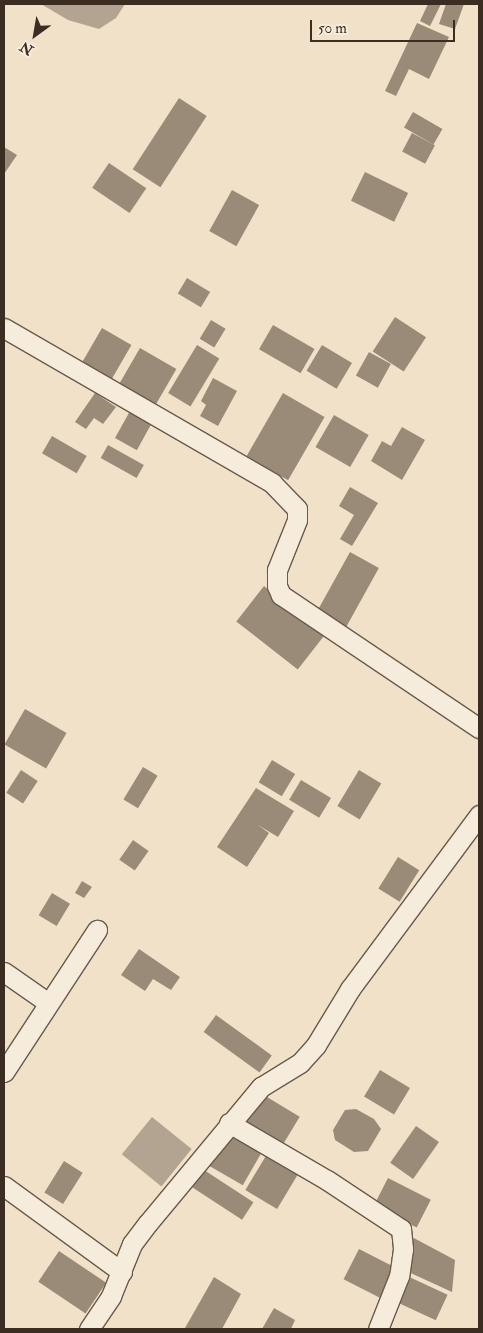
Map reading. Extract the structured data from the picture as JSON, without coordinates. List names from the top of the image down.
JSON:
{
  "scale_bar": "50 m",
  "north": "bottom left"
}
